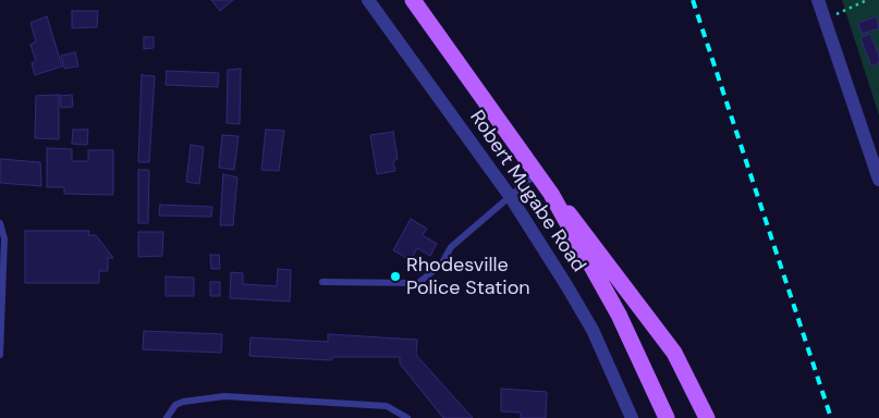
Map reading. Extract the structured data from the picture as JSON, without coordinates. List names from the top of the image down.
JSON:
{
  "streets": {
    "main road": ["Robert Mugabe Road"]
  },
  "places": ["Rhodesville Police Station"]
}
